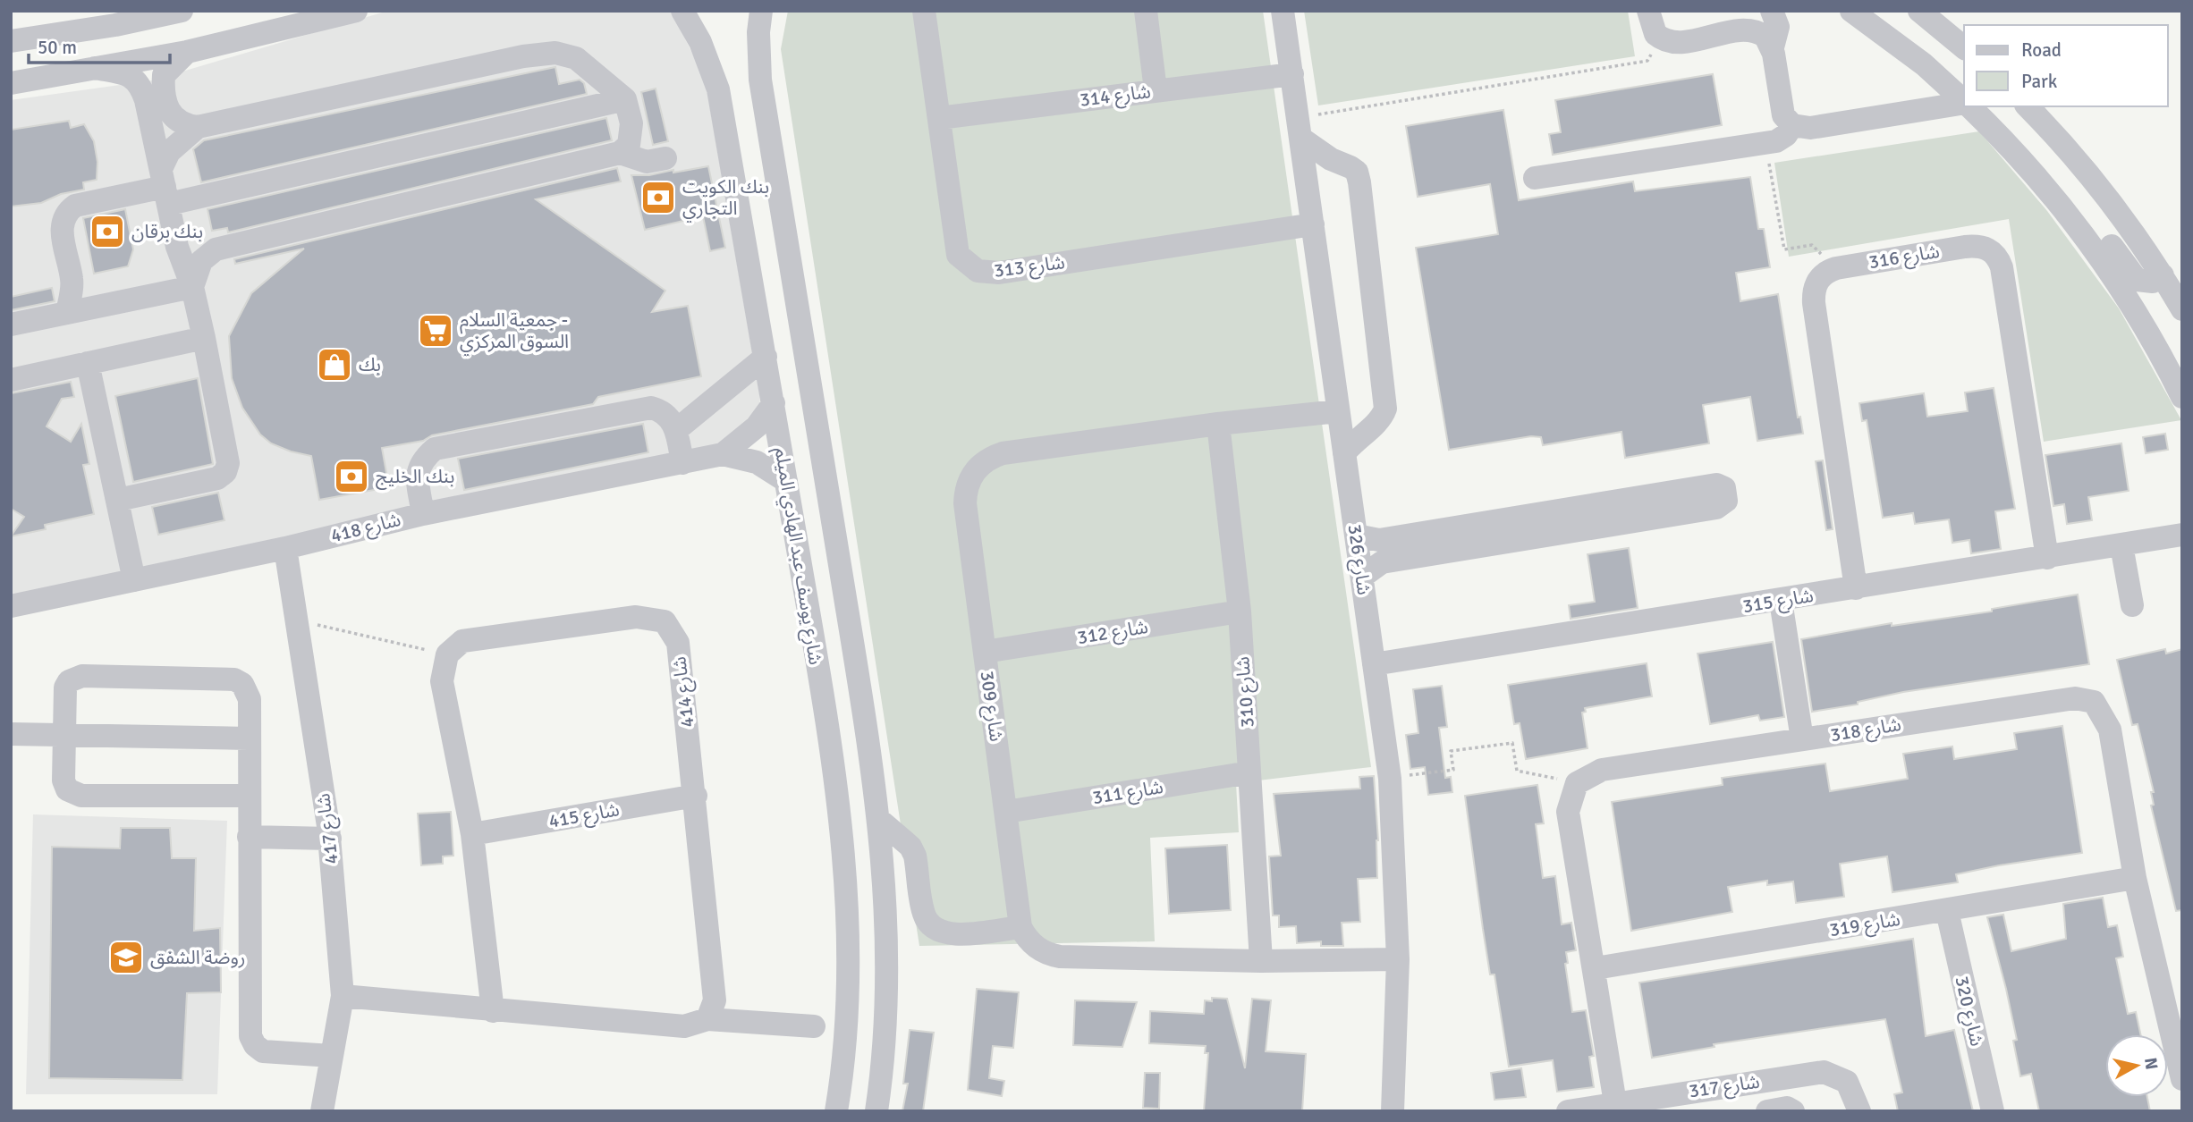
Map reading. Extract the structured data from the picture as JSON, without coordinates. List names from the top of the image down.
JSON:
{
  "streets": {
    "street": [
      "شارع 314",
      "شارع 316",
      "شارع 313",
      "شارع 418",
      "شارع يوسف عبد الهادي الميلم",
      "شارع 326",
      "شارع 315",
      "شارع 312",
      "شارع 414",
      "شارع 310",
      "شارع 309",
      "شارع 318",
      "شارع 311",
      "شارع 415",
      "شارع 417",
      "شارع 319",
      "شارع 320",
      "شارع 317"
    ]
  },
  "crossings": [
    ["شارع 314", "شارع 313"],
    ["شارع 314", "شارع 326"],
    ["شارع 316", "شارع 315"],
    ["شارع 313", "شارع 326"],
    ["شارع 418", "شارع يوسف عبد الهادي الميلم"],
    ["شارع 418", "شارع 417"],
    ["شارع 326", "شارع 315"],
    ["شارع 326", "شارع 309"],
    ["شارع 312", "شارع 310"],
    ["شارع 312", "شارع 309"],
    ["شارع 414", "شارع 415"],
    ["شارع 310", "شارع 309"],
    ["شارع 310", "شارع 311"],
    ["شارع 309", "شارع 311"],
    ["شارع 318", "شارع 319"],
    ["شارع 319", "شارع 320"]
  ],
  "places": {
    "bank": ["بنك الكويت التجاري", "بنك برقان", "بنك الخليج"],
    "supermarket": ["جمعية السلام - السوق المركزي"],
    "shop": ["بك"],
    "school or university": ["روضة الشفق"]
  },
  "legend": ["Road", "Park"],
  "scale_bar": "50 m",
  "north": "right"
}
